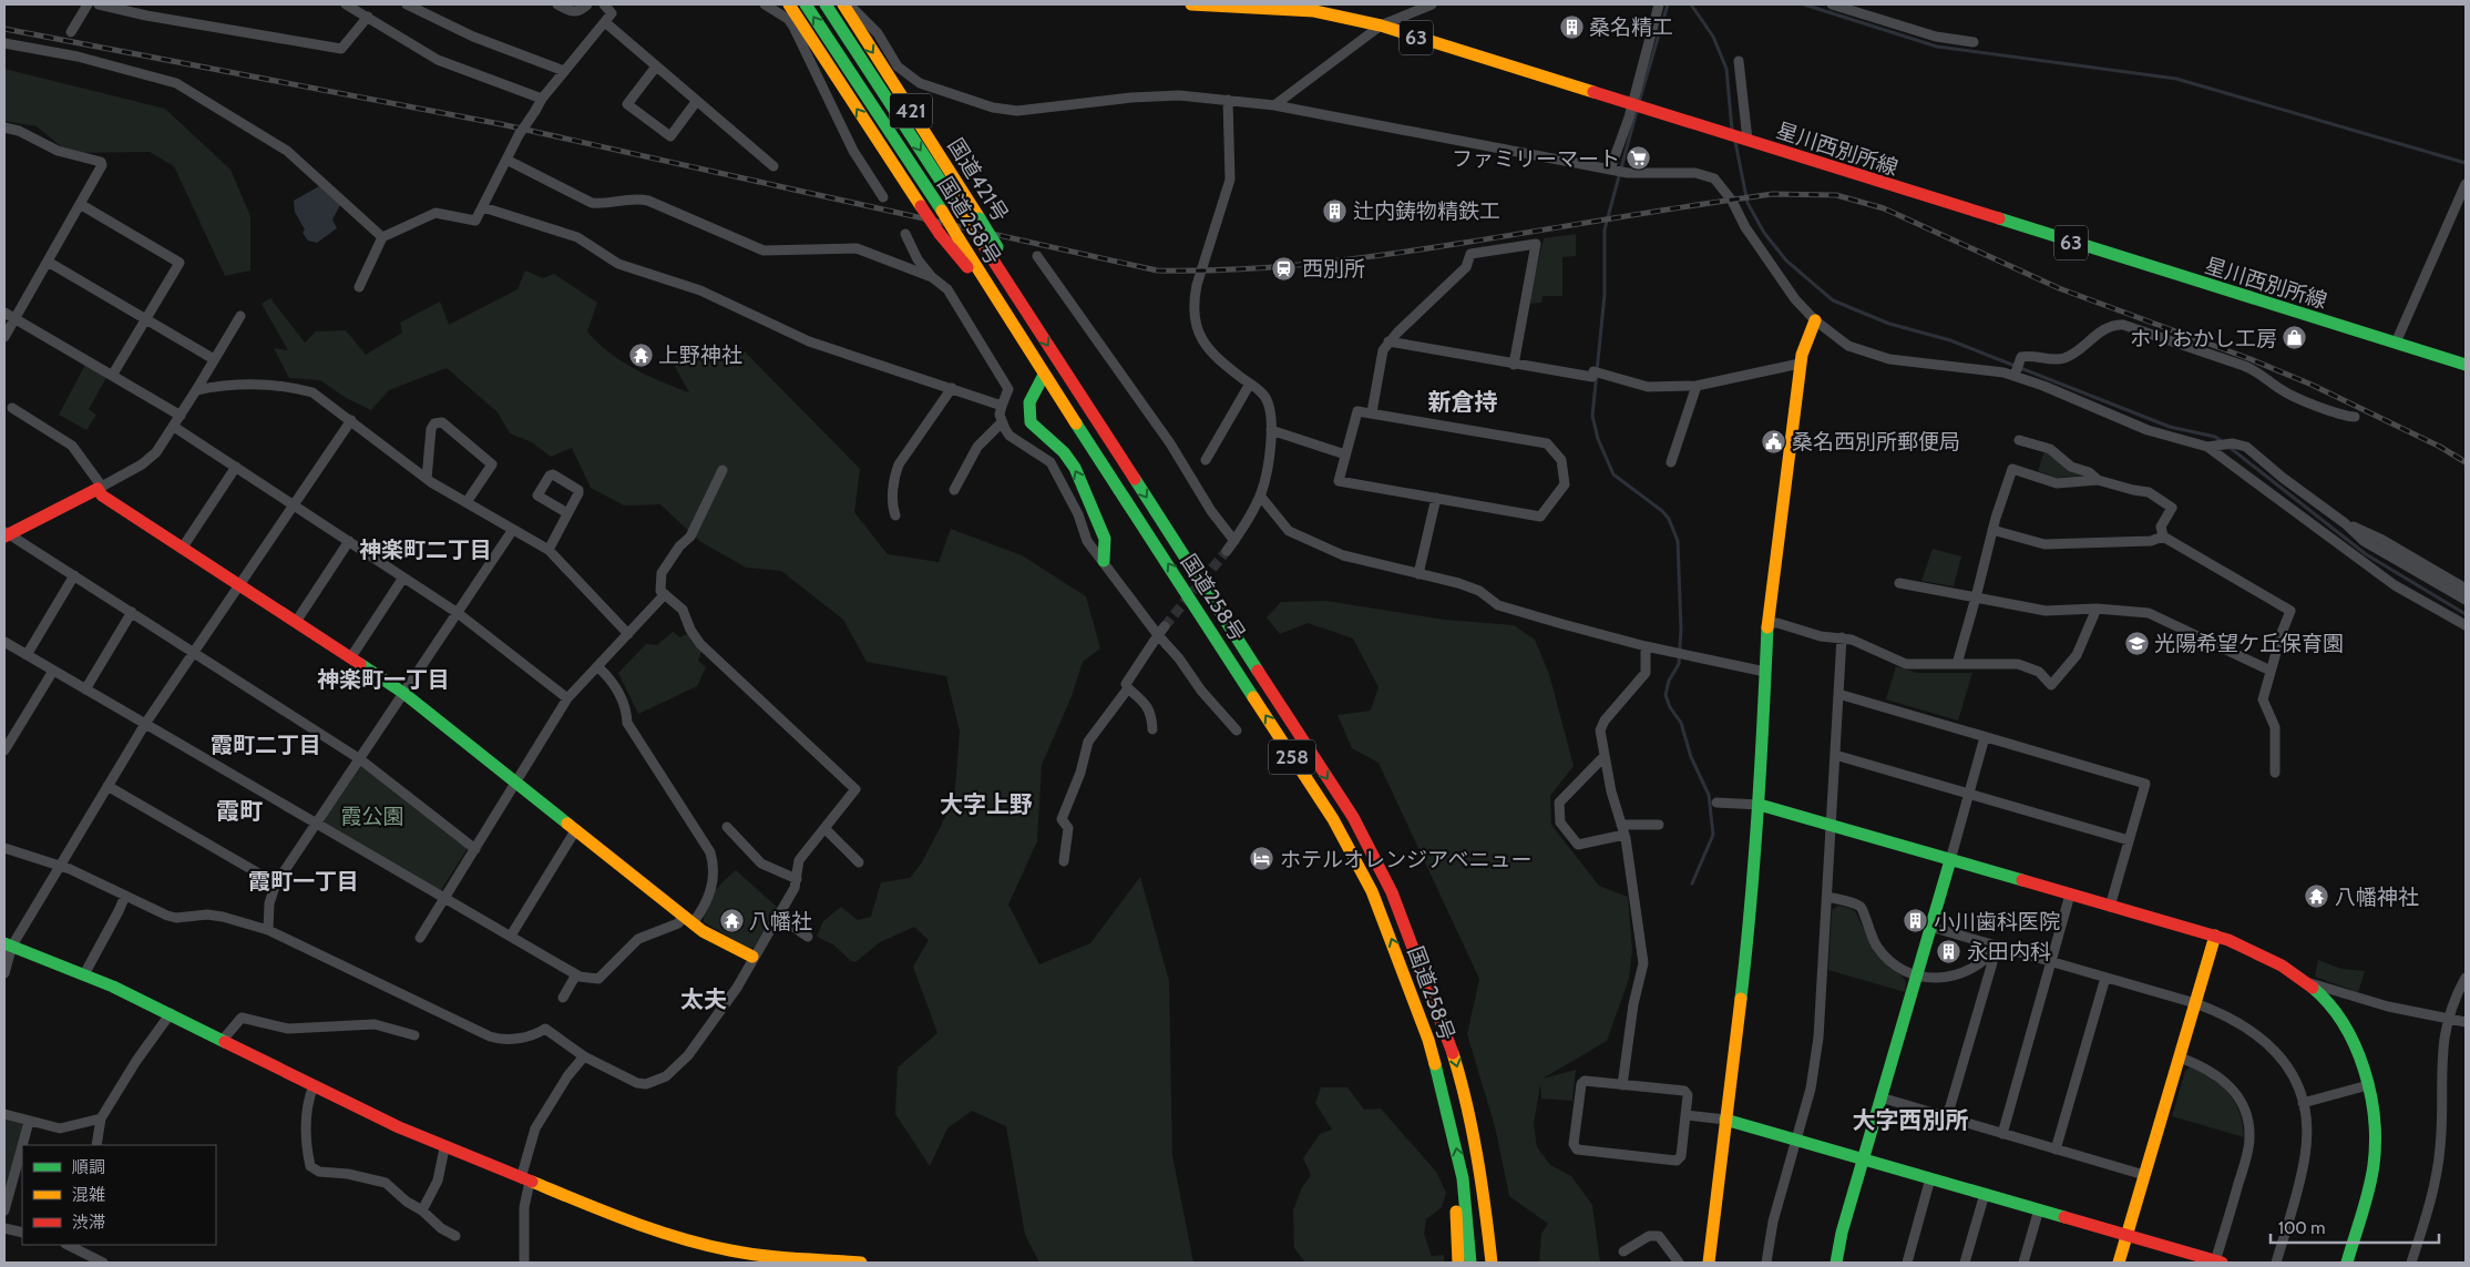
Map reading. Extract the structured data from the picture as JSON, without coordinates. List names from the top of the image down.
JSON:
{
  "streets": {
    "main road": [
      "63",
      "421",
      "星川西別所線",
      "国道421号",
      "国道258号",
      "258"
    ]
  },
  "crossings": [
    ["421", "国道258号"],
    ["国道421号", "国道258号"]
  ],
  "districts": [
    "新倉持",
    "神楽町二丁目",
    "神楽町一丁目",
    "霞町二丁目",
    "大字上野",
    "霞町",
    "霞町一丁目",
    "太夫",
    "大字西別所"
  ],
  "parks": ["霞公園"],
  "places": {
    "building": [
      "桑名精工",
      "辻内鋳物精鉄工",
      "小川歯科医院",
      "永田内科"
    ],
    "supermarket": ["ファミリーマート"],
    "station": ["西別所"],
    "shop": ["ホリおかし工房"],
    "temple": ["上野神社", "八幡神社", "八幡社"],
    "public building": ["桑名西別所郵便局"],
    "school or university": ["光陽希望ケ丘保育園"],
    "hotel": ["ホテルオレンジアベニュー"]
  },
  "legend": ["順調", "混雑", "渋滞"],
  "scale_bar": "100 m"
}
